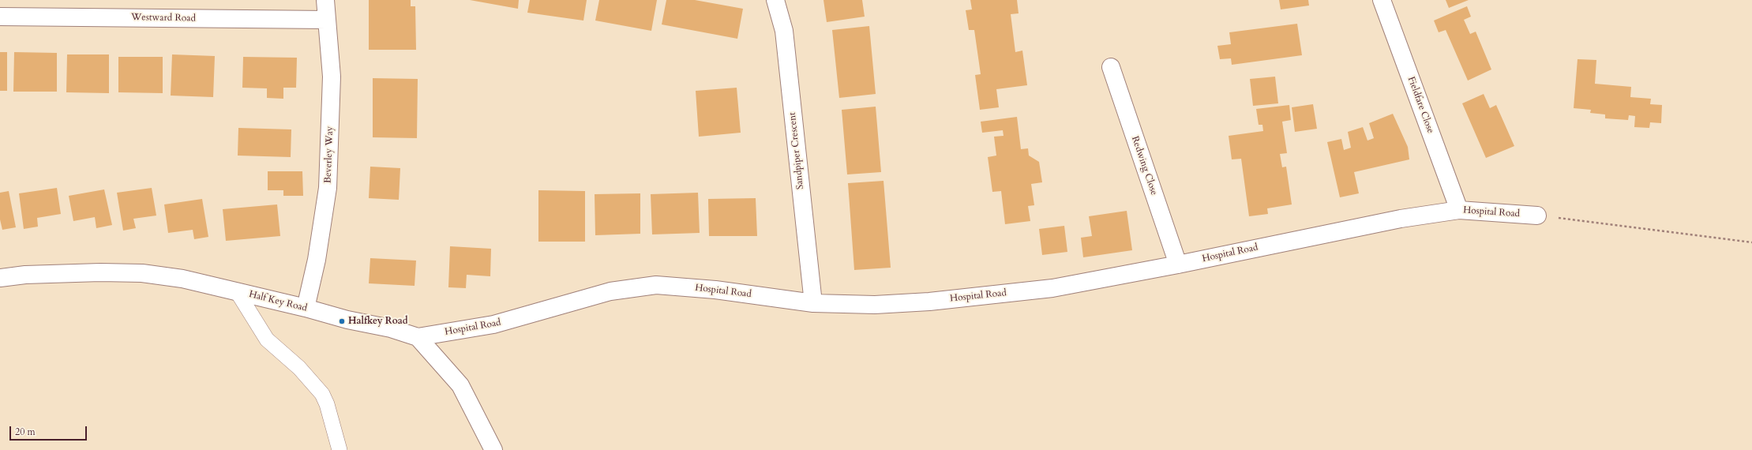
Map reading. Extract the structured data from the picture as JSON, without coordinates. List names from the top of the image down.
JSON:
{
  "streets": {
    "street": [
      "Westward Road",
      "Fieldfare Close",
      "Sandpiper Crescent",
      "Beverley Way",
      "Redwing Close",
      "Hospital Road",
      "Half Key Road"
    ]
  },
  "crossings": [
    ["Westward Road", "Beverley Way"],
    ["Fieldfare Close", "Hospital Road"],
    ["Sandpiper Crescent", "Hospital Road"],
    ["Beverley Way", "Half Key Road"],
    ["Redwing Close", "Hospital Road"],
    ["Hospital Road", "Half Key Road"]
  ],
  "places": ["Halfkey Road"],
  "scale_bar": "20 m"
}
